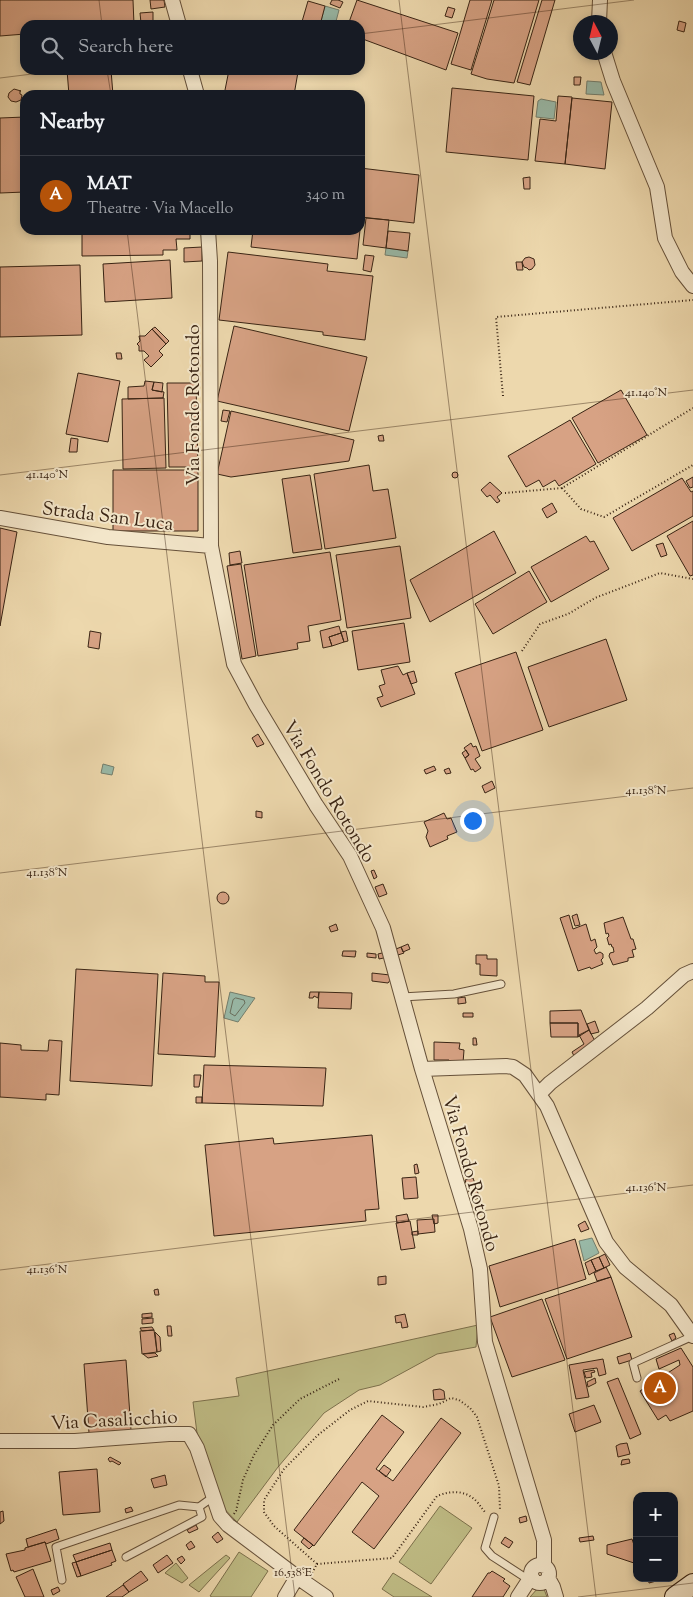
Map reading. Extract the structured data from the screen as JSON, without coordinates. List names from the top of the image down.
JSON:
{
  "streets": {
    "street": ["Via Fondo Rotondo", "Strada San Luca", "Via Casalicchio"]
  },
  "crossings": [
    ["Via Fondo Rotondo", "Strada San Luca"]
  ],
  "north": "top",
  "page": {
    "search": "Search here",
    "heading": "Nearby",
    "list": [
      {
        "mark": "A",
        "name": "MAT",
        "note": "Theatre · Via Macello",
        "value": "340 m"
      }
    ],
    "pins": "A",
    "map_buttons": ["+", "−"]
  },
  "coordinates": [
    "41.140°N",
    "41.138°N",
    "41.136°N",
    "16.538°E"
  ]
}
